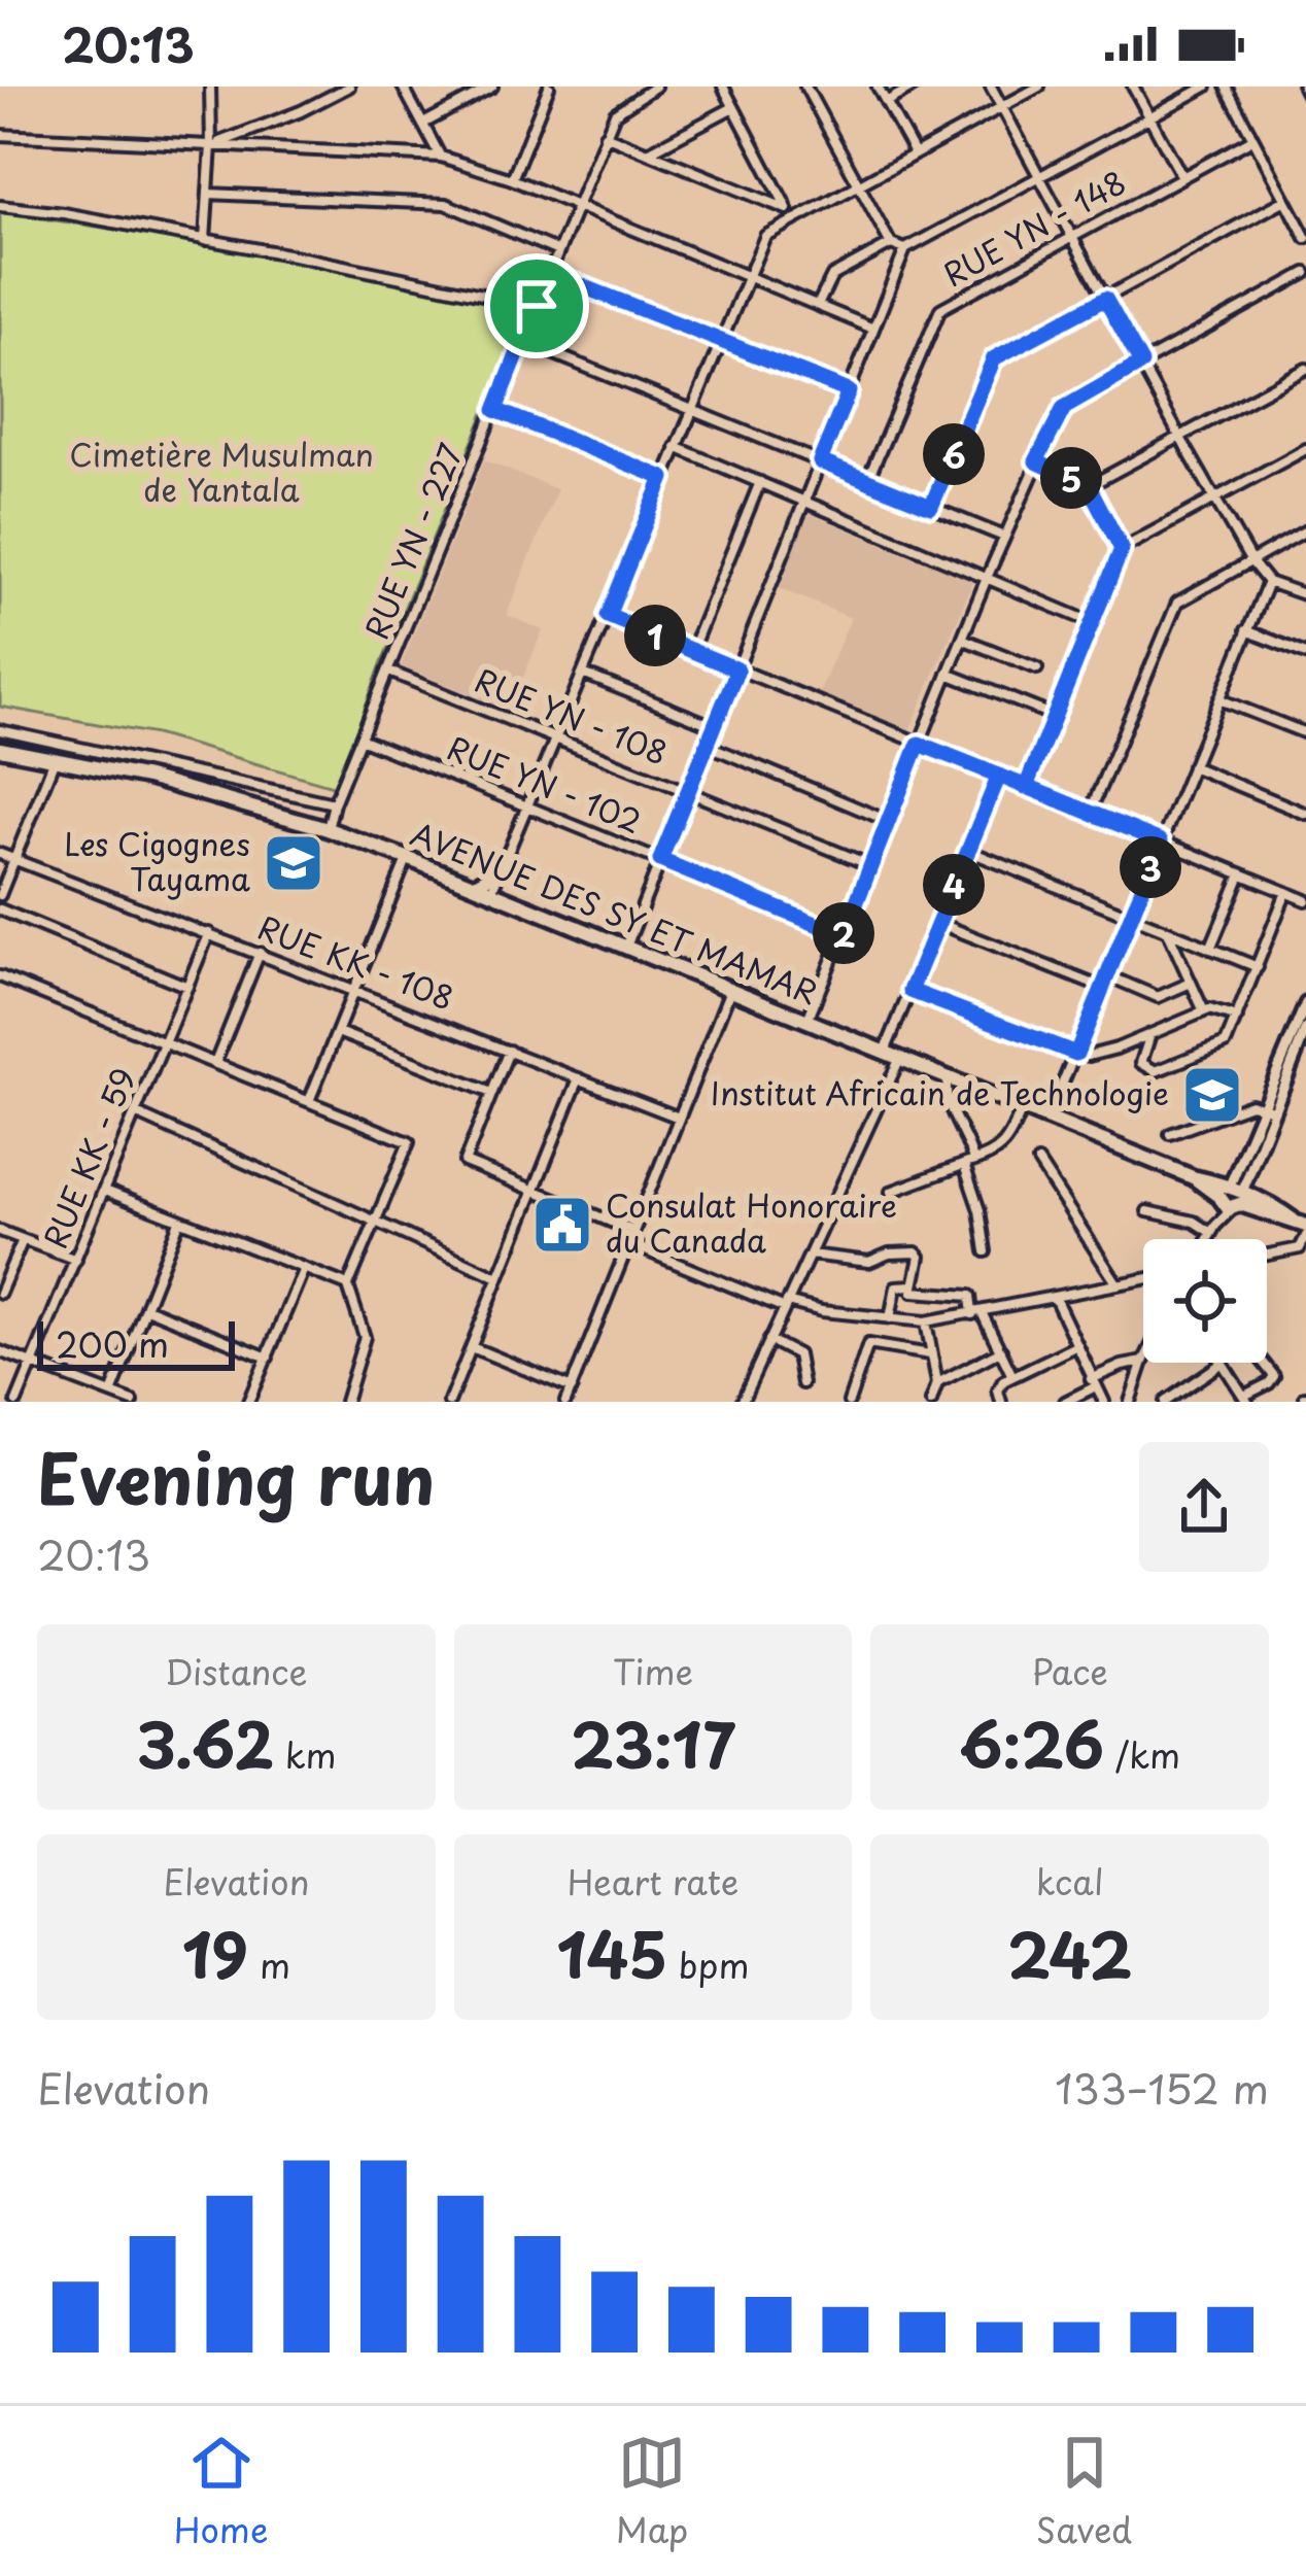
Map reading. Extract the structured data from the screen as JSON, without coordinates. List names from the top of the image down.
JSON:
{
  "streets": {
    "highway": ["AVENUE DES SY ET MAMAR"],
    "street": [
      "RUE YN - 148",
      "RUE YN - 227",
      "RUE YN - 108",
      "RUE YN - 102",
      "RUE KK - 108",
      "RUE KK - 59"
    ]
  },
  "crossings": [
    ["RUE YN - 227", "RUE YN - 108"],
    ["RUE YN - 227", "RUE YN - 102"],
    ["RUE YN - 227", "AVENUE DES SY ET MAMAR"],
    ["RUE KK - 108", "RUE KK - 59"]
  ],
  "parks": ["Cimetière Musulman de Yantala"],
  "places": {
    "school or university": ["Les Cigognes Tayama", "Institut Africain de Technologie"],
    "public building": ["Consulat Honoraire du Canada"]
  },
  "scale_bar": "200 m",
  "page": {
    "status": "20:13",
    "pins": [
      "6",
      "5",
      "1",
      "3",
      "4",
      "2"
    ],
    "scale": "200 m",
    "heading": ["Evening run", "20:13"],
    "stats": [
      ["Distance", "3.62 km"],
      ["Time", "23:17"],
      ["Pace", "6:26 /km"],
      ["Elevation", "19 m"],
      ["Heart rate", "145 bpm"],
      ["kcal", "242"]
    ],
    "chart": ["Elevation", "133–152 m"],
    "tabs": ["Home", "Map", "Saved"]
  }
}
